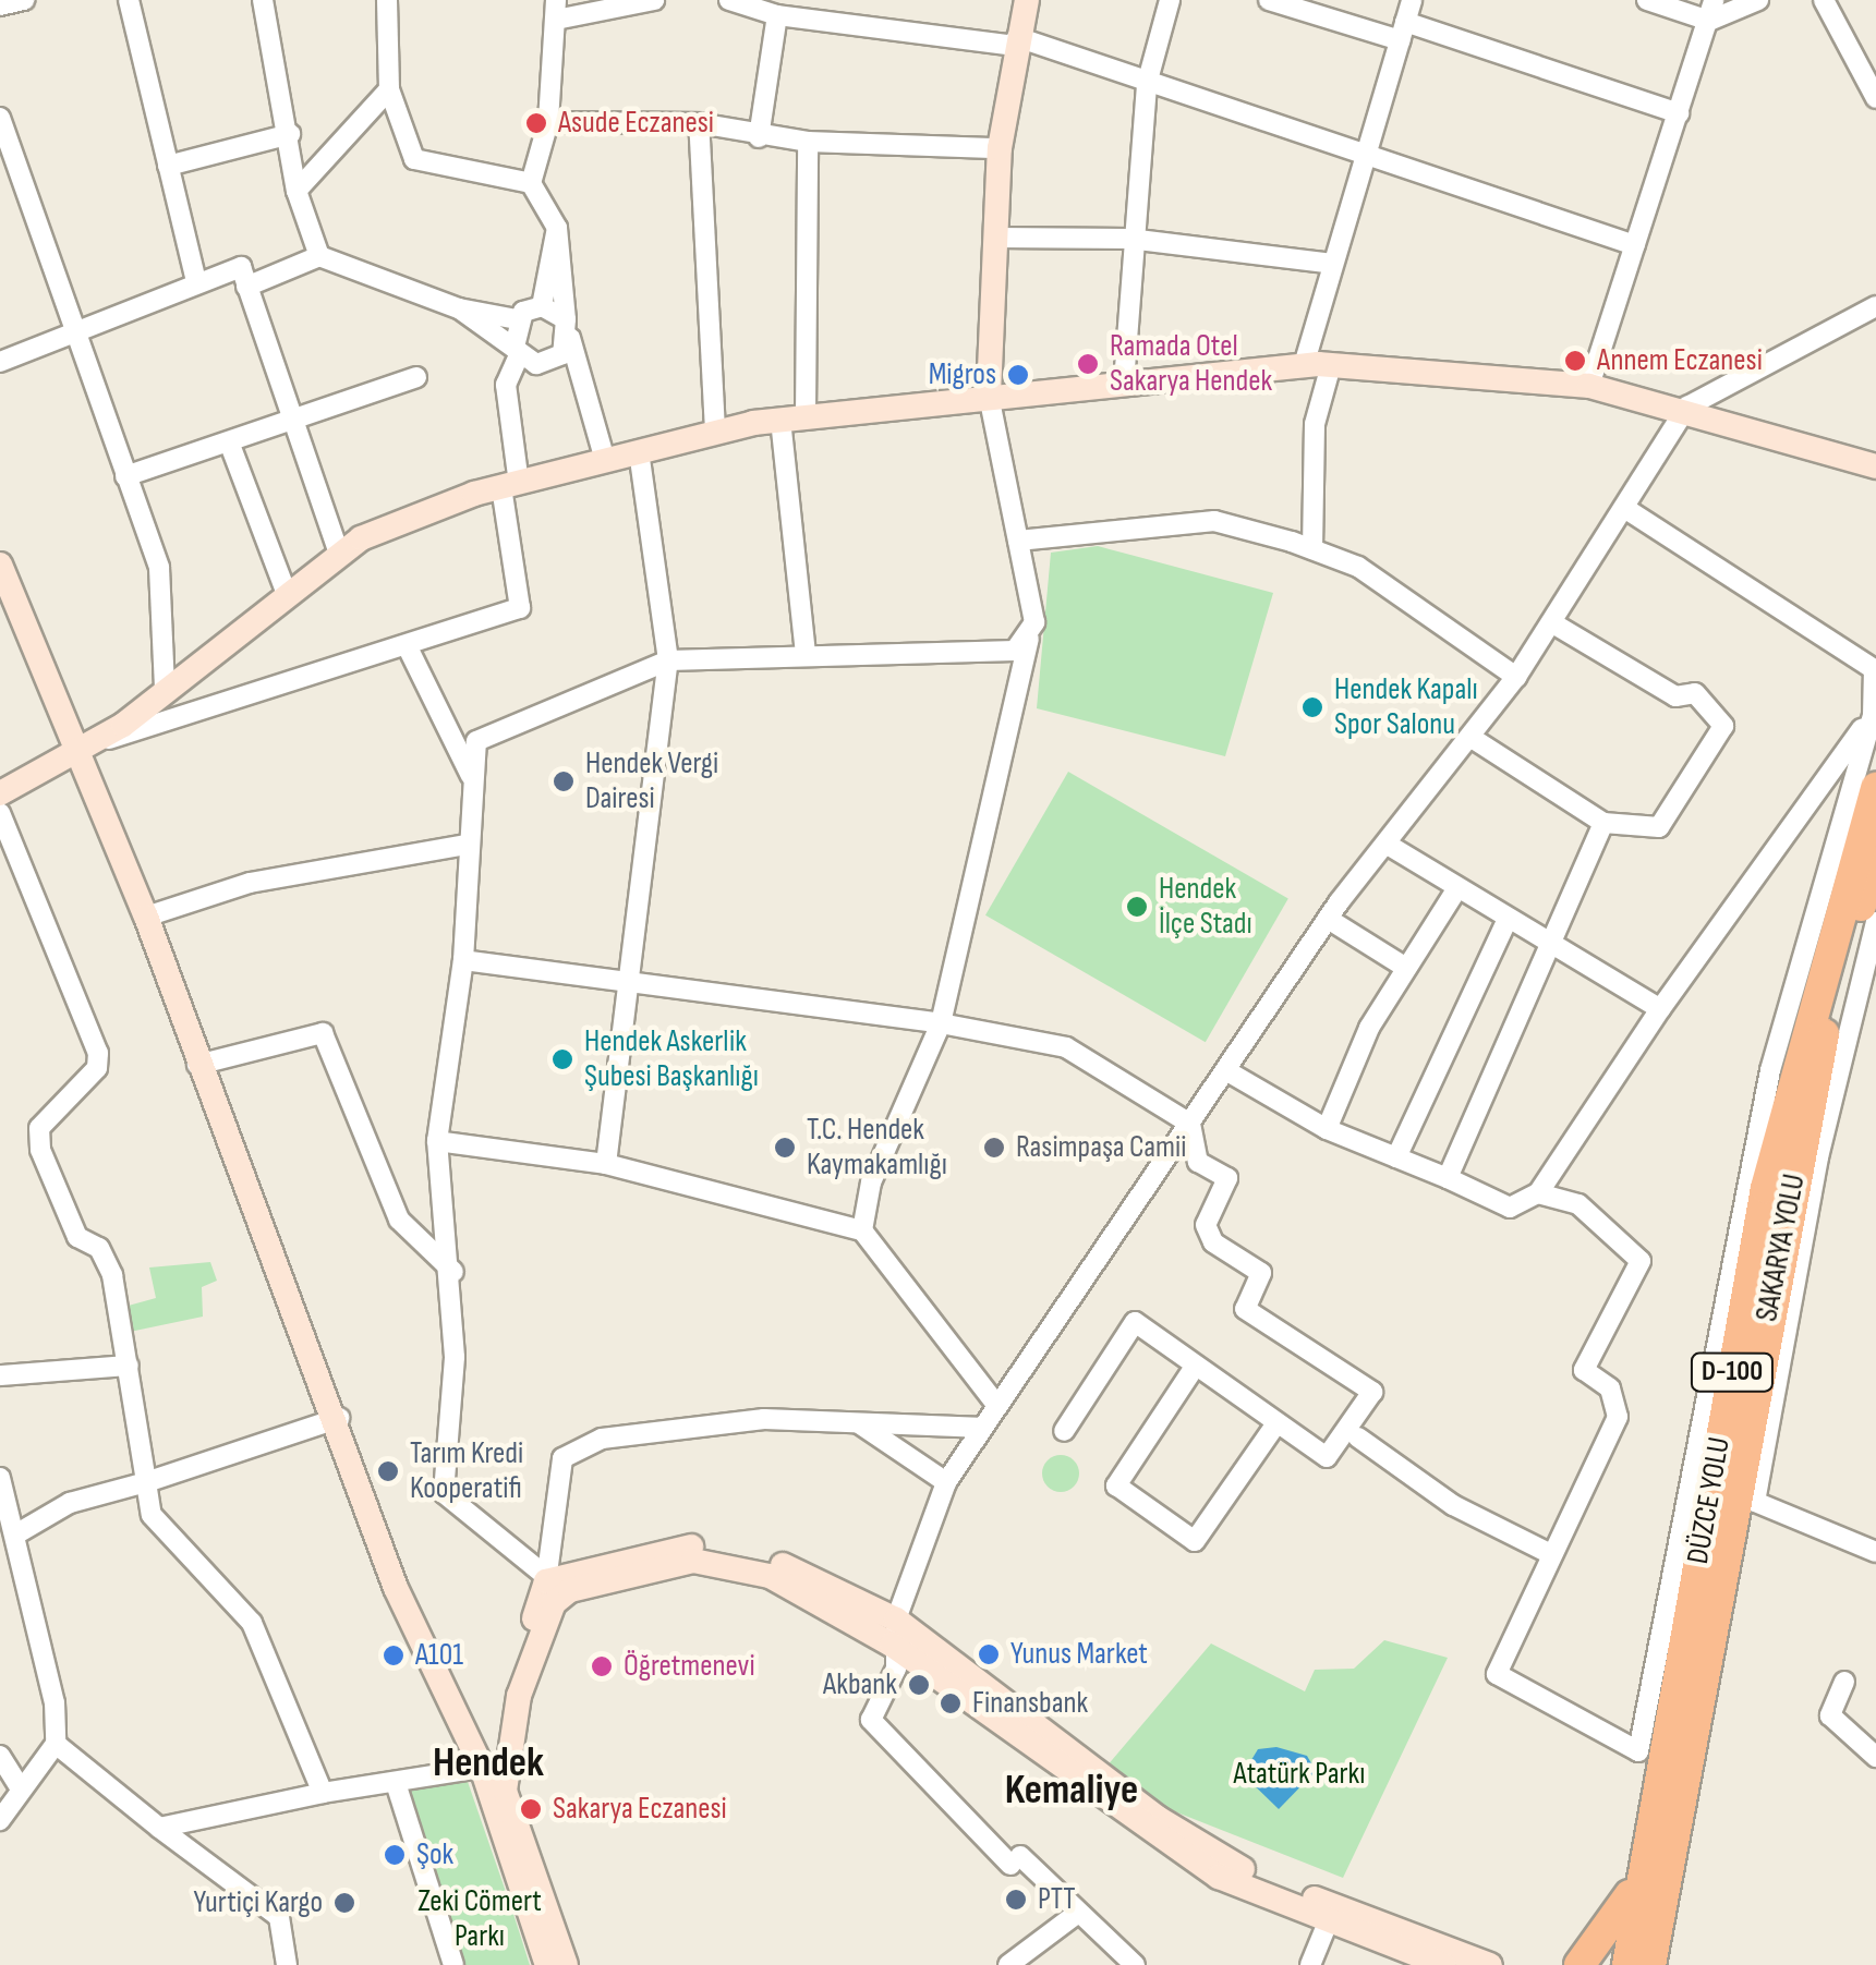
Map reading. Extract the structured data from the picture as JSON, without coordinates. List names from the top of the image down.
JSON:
{
  "streets": {
    "highway": ["SAKARYA YOLU", "D-100", "DÜZCE YOLU"]
  },
  "crossings": [
    ["SAKARYA YOLU", "DÜZCE YOLU"]
  ],
  "districts": ["Hendek", "Kemaliye"],
  "parks": ["Atatürk Parkı", "Zeki Cömert Parkı"],
  "places": [
    "Asude Eczanesi",
    "Annem Eczanesi",
    "Ramada Otel Sakarya Hendek",
    "Migros",
    "Hendek Kapalı Spor Salonu",
    "Hendek Vergi Dairesi",
    "Hendek İlçe Stadı",
    "Hendek Askerlik Şubesi Başkanlığı",
    "T.C. Hendek Kaymakamlığı",
    "Rasimpaşa Camii",
    "Tarım Kredi Kooperatifi",
    "Yunus Market",
    "A101",
    "Öğretmenevi",
    "Akbank",
    "Finansbank",
    "Sakarya Eczanesi",
    "Şok",
    "PTT",
    "Yurtiçi Kargo"
  ]
}
